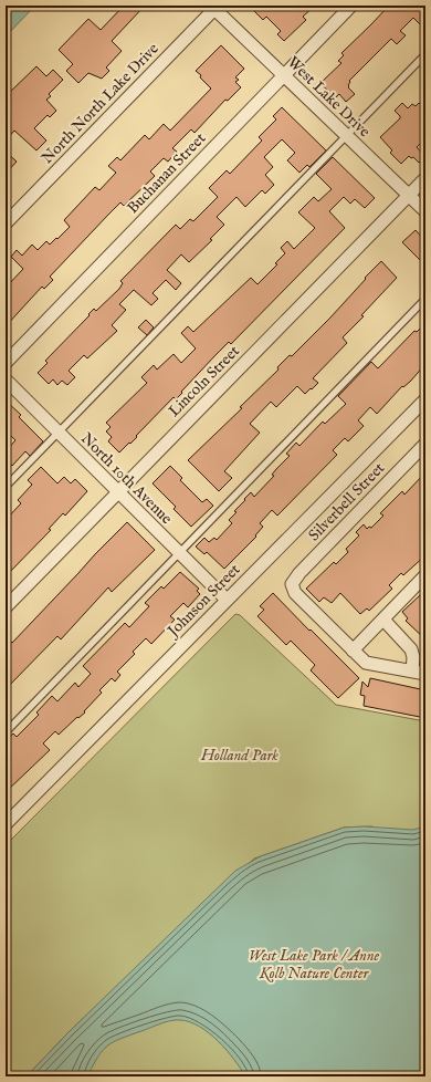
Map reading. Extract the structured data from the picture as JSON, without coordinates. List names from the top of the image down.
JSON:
{
  "streets": {
    "street": [
      "West Lake Drive",
      "North North Lake Drive",
      "Buchanan Street",
      "Lincoln Street",
      "North 10th Avenue",
      "Silverbell Street",
      "Johnson Street"
    ]
  },
  "crossings": [
    ["West Lake Drive", "North North Lake Drive"],
    ["West Lake Drive", "Buchanan Street"],
    ["West Lake Drive", "Lincoln Street"],
    ["Lincoln Street", "North 10th Avenue"],
    ["North 10th Avenue", "Johnson Street"]
  ],
  "parks": ["Holland Park", "West Lake Park / Anne Kolb Nature Center"]
}
